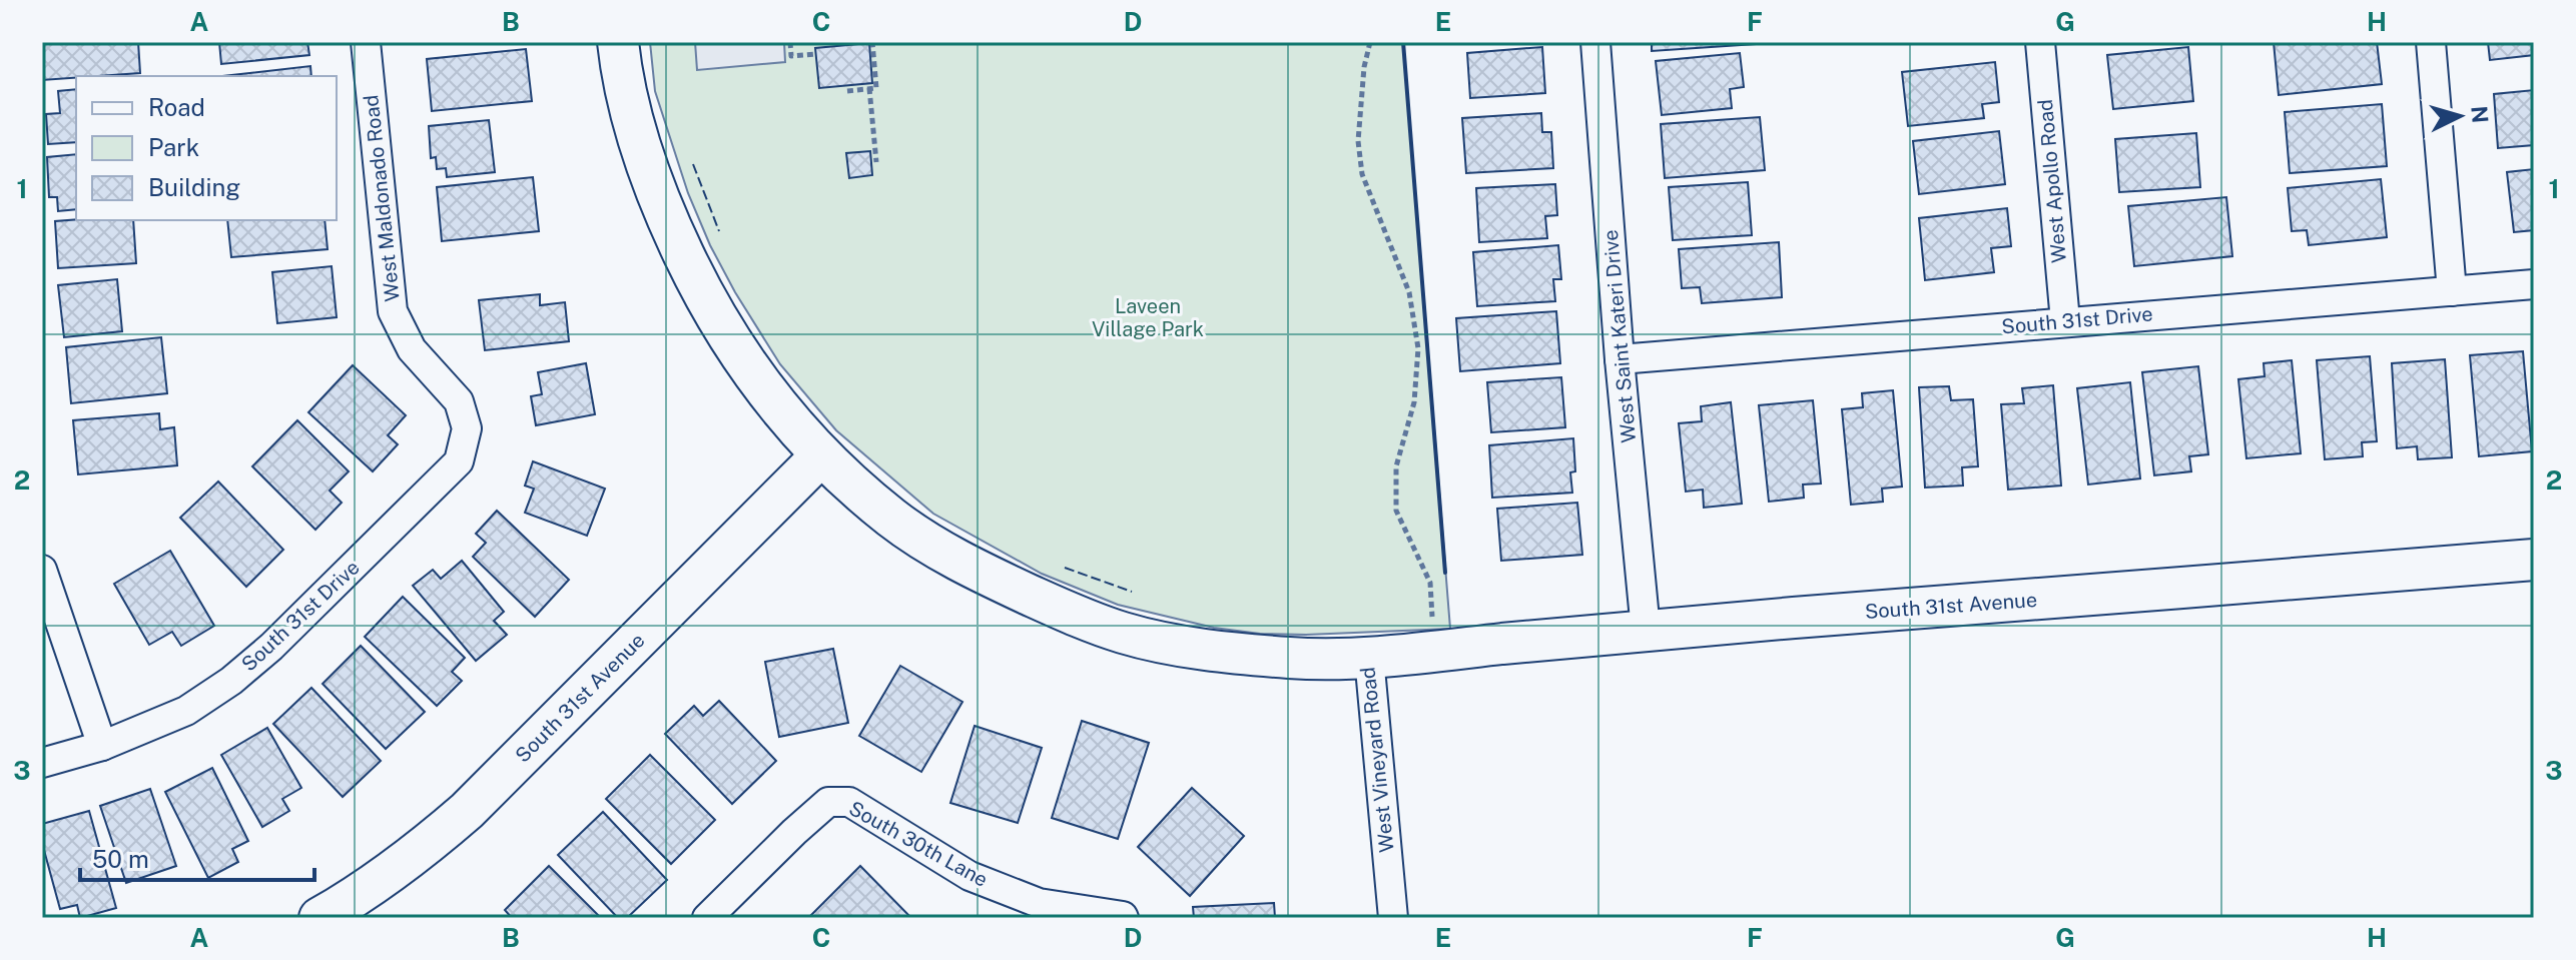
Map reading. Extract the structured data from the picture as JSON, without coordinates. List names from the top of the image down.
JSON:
{
  "streets": {
    "street": [
      "West Apollo Road",
      "West Maldonado Road",
      "South 31st Drive",
      "West Saint Kateri Drive",
      "South 31st Avenue",
      "West Vineyard Road",
      "South 30th Lane"
    ]
  },
  "crossings": [
    ["West Apollo Road", "South 31st Drive"],
    ["West Maldonado Road", "South 31st Drive"],
    ["South 31st Drive", "West Saint Kateri Drive"],
    ["West Saint Kateri Drive", "South 31st Avenue"],
    ["South 31st Avenue", "West Vineyard Road"]
  ],
  "parks": ["Laveen Village Park"],
  "legend": ["Road", "Park", "Building"],
  "scale_bar": "50 m",
  "north": "right",
  "grid": {
    "columns": [
      "A",
      "B",
      "C",
      "D",
      "E",
      "F",
      "G",
      "H"
    ],
    "rows": ["1", "2", "3"]
  }
}
